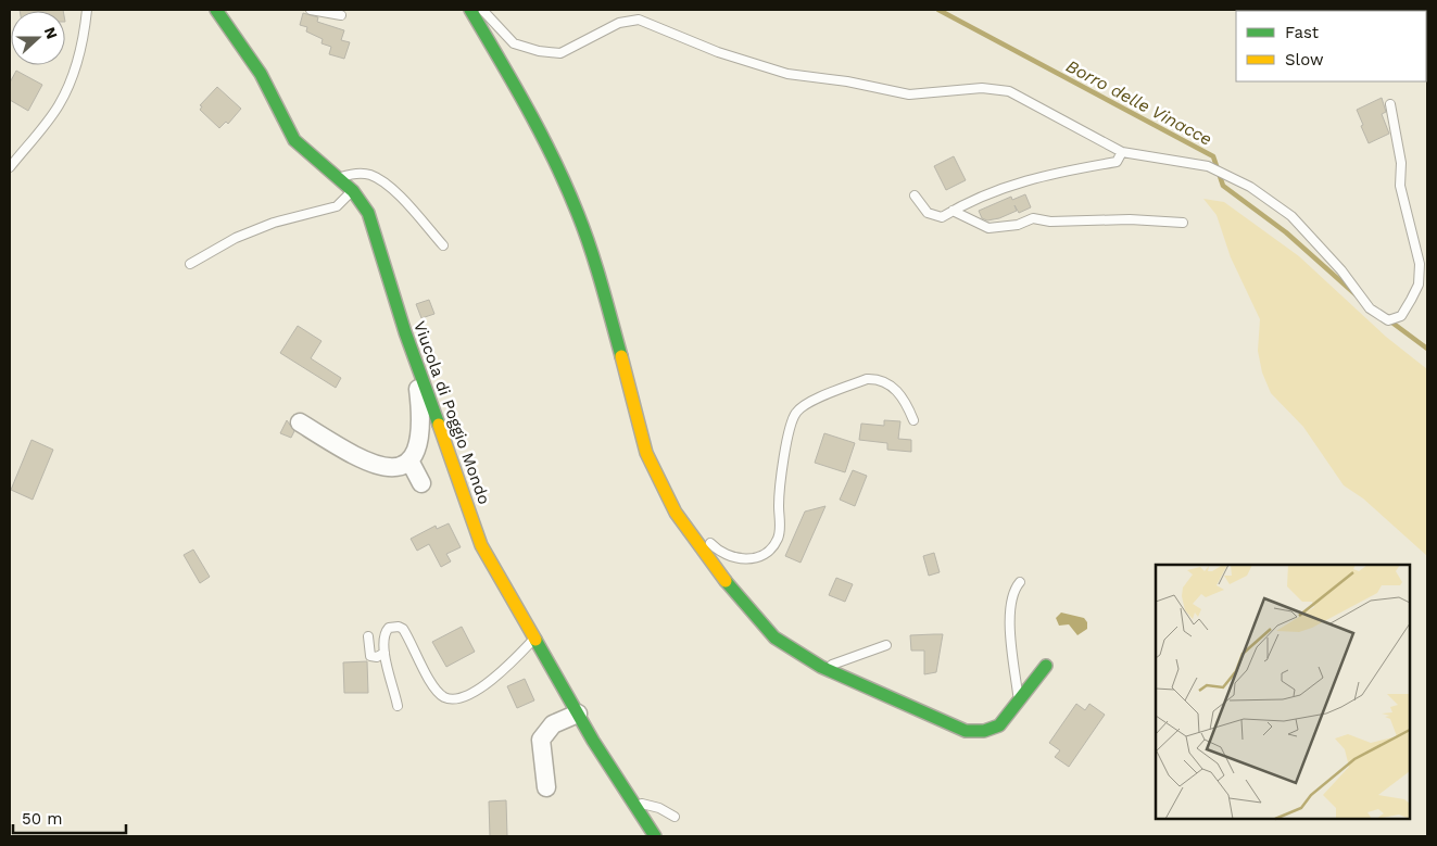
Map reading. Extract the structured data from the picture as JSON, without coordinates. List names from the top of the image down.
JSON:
{
  "streets": {
    "street": ["Viucola di Poggio Mondo"]
  },
  "water": ["Borro delle Vinacce"],
  "legend": ["Fast", "Slow"],
  "scale_bar": "50 m",
  "north": "right"
}
